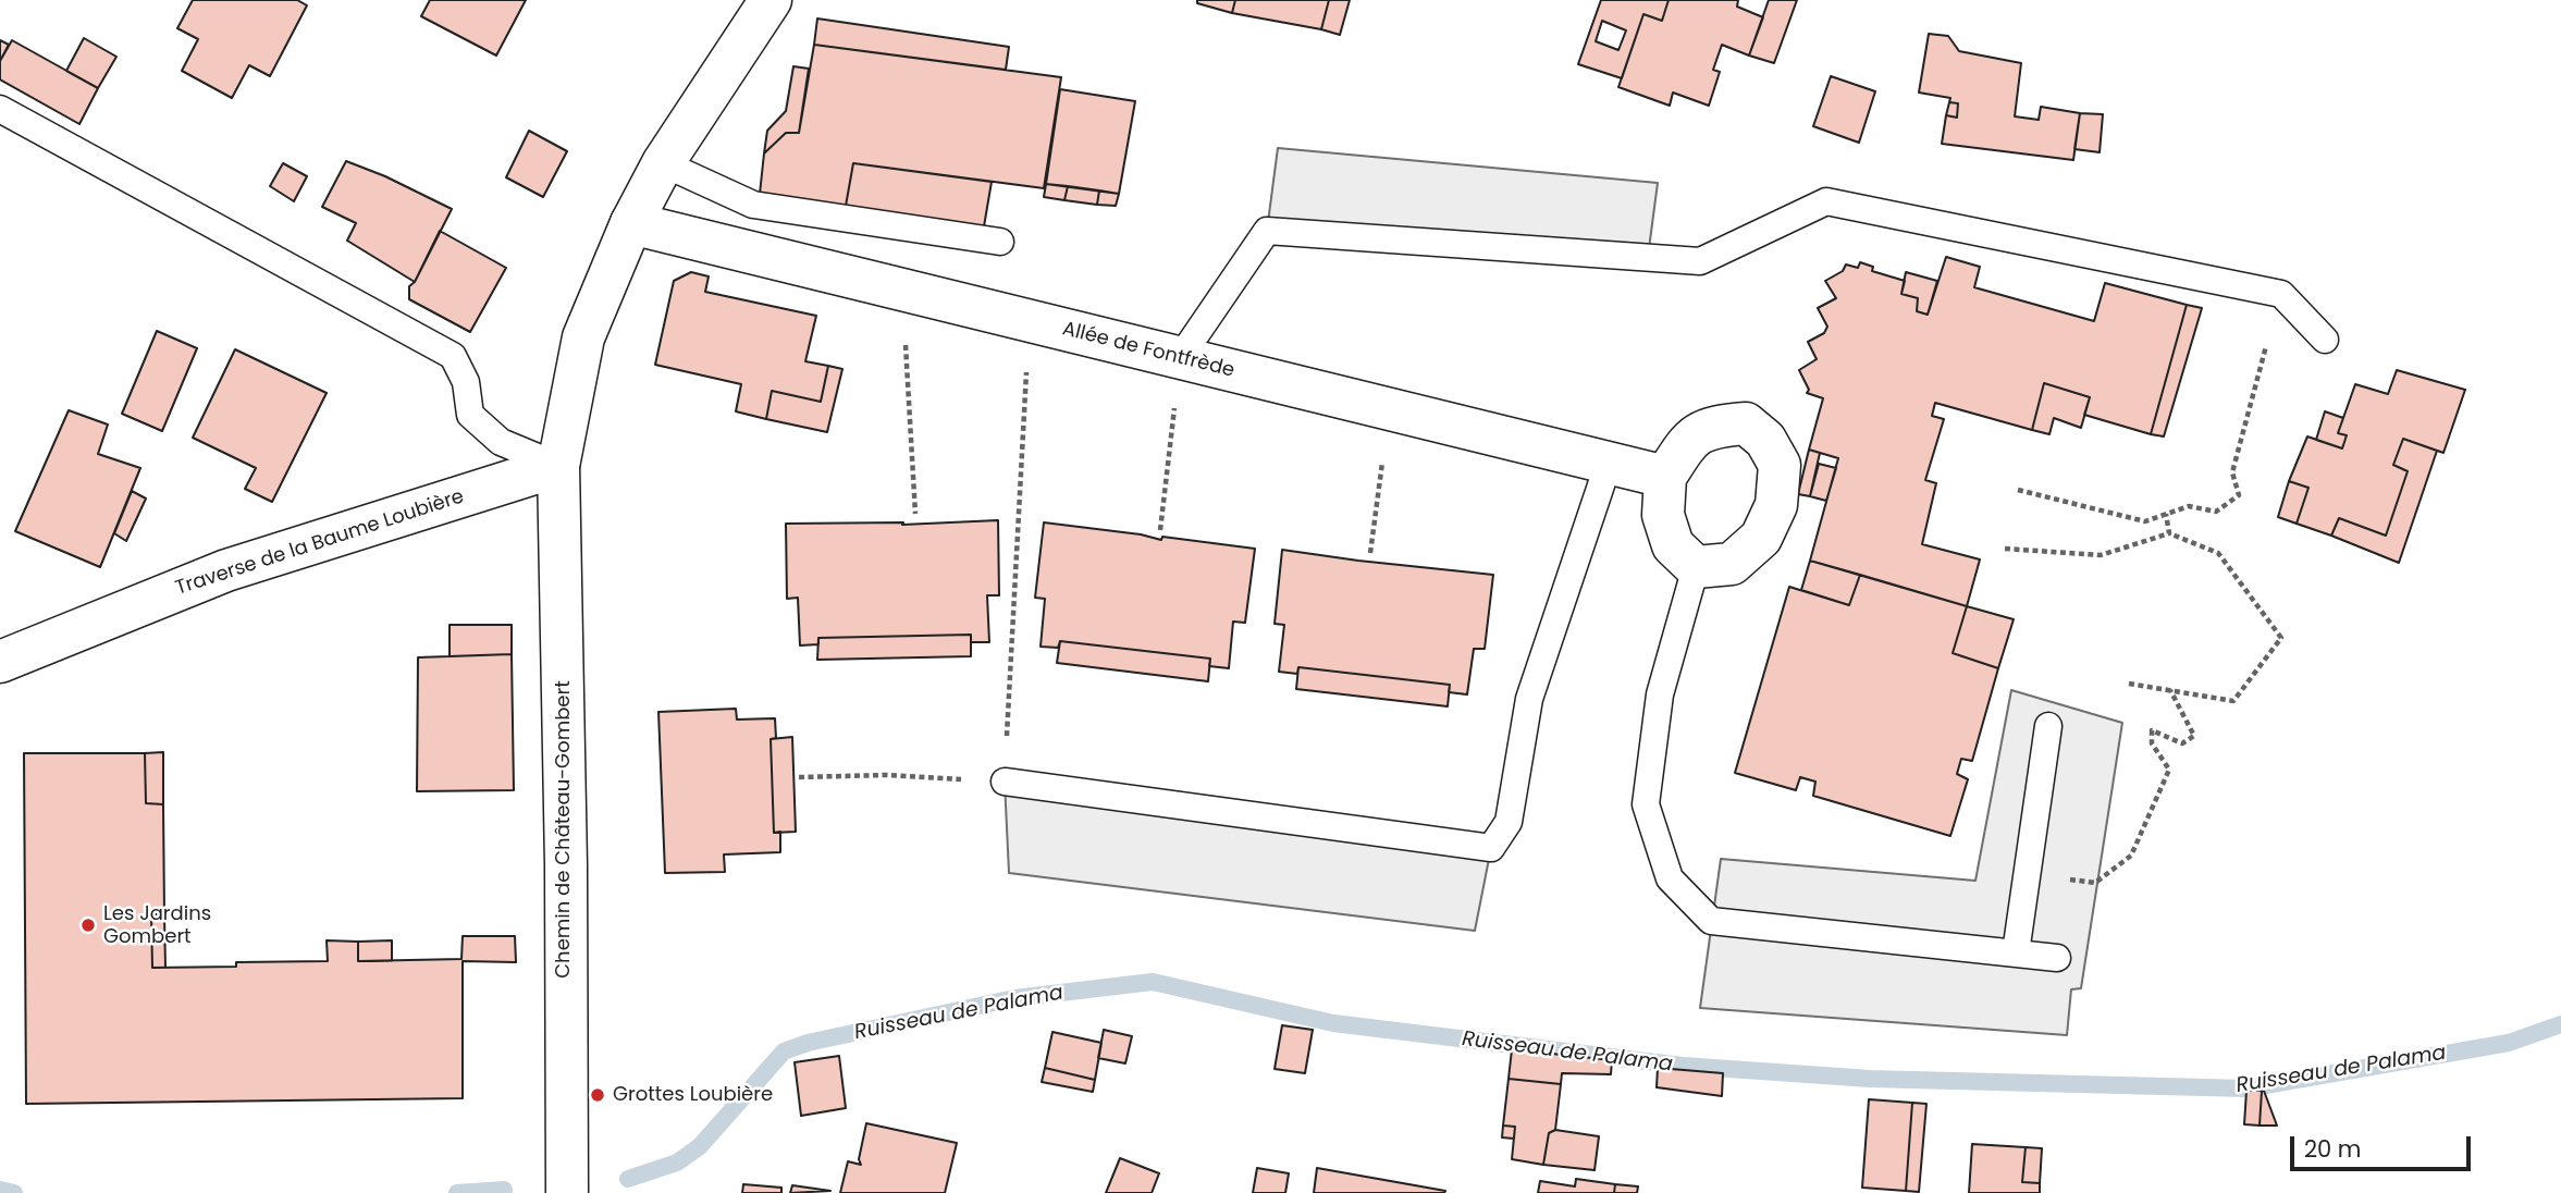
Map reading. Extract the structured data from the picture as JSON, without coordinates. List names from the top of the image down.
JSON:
{
  "streets": {
    "street": ["Allée de Fontfrède", "Traverse de la Baume Loubière", "Chemin de Château-Gombert"]
  },
  "crossings": [
    ["Allée de Fontfrède", "Chemin de Château-Gombert"],
    ["Traverse de la Baume Loubière", "Chemin de Château-Gombert"]
  ],
  "water": ["Ruisseau de Palama"],
  "places": ["Les Jardins Gombert", "Grottes Loubière"],
  "scale_bar": "20 m"
}
